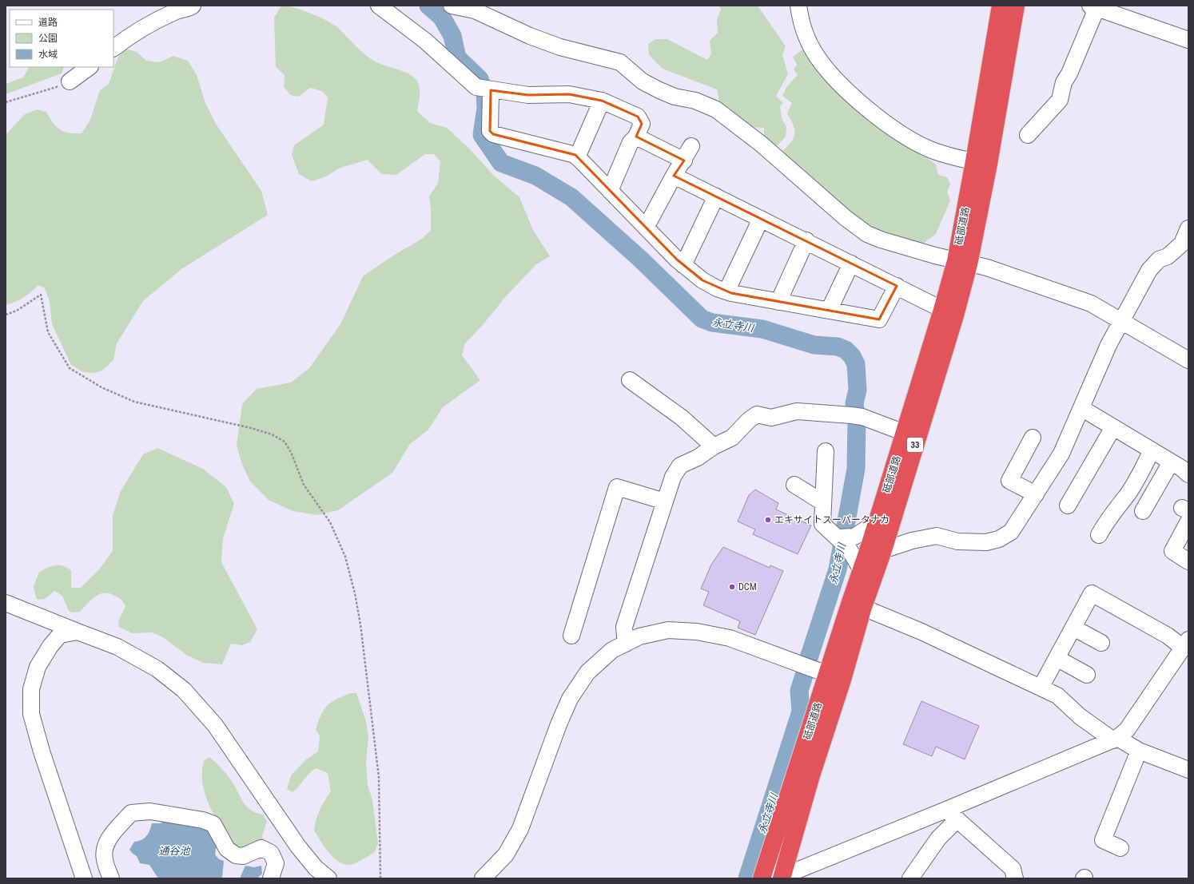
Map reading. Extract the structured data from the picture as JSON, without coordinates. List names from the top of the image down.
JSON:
{
  "streets": {
    "highway": ["砥部道路", "33"]
  },
  "water": ["永立寺川", "通谷池"],
  "places": ["エキサイトスーパータナカ", "DCM"],
  "legend": ["道路", "公園", "水域"]
}
